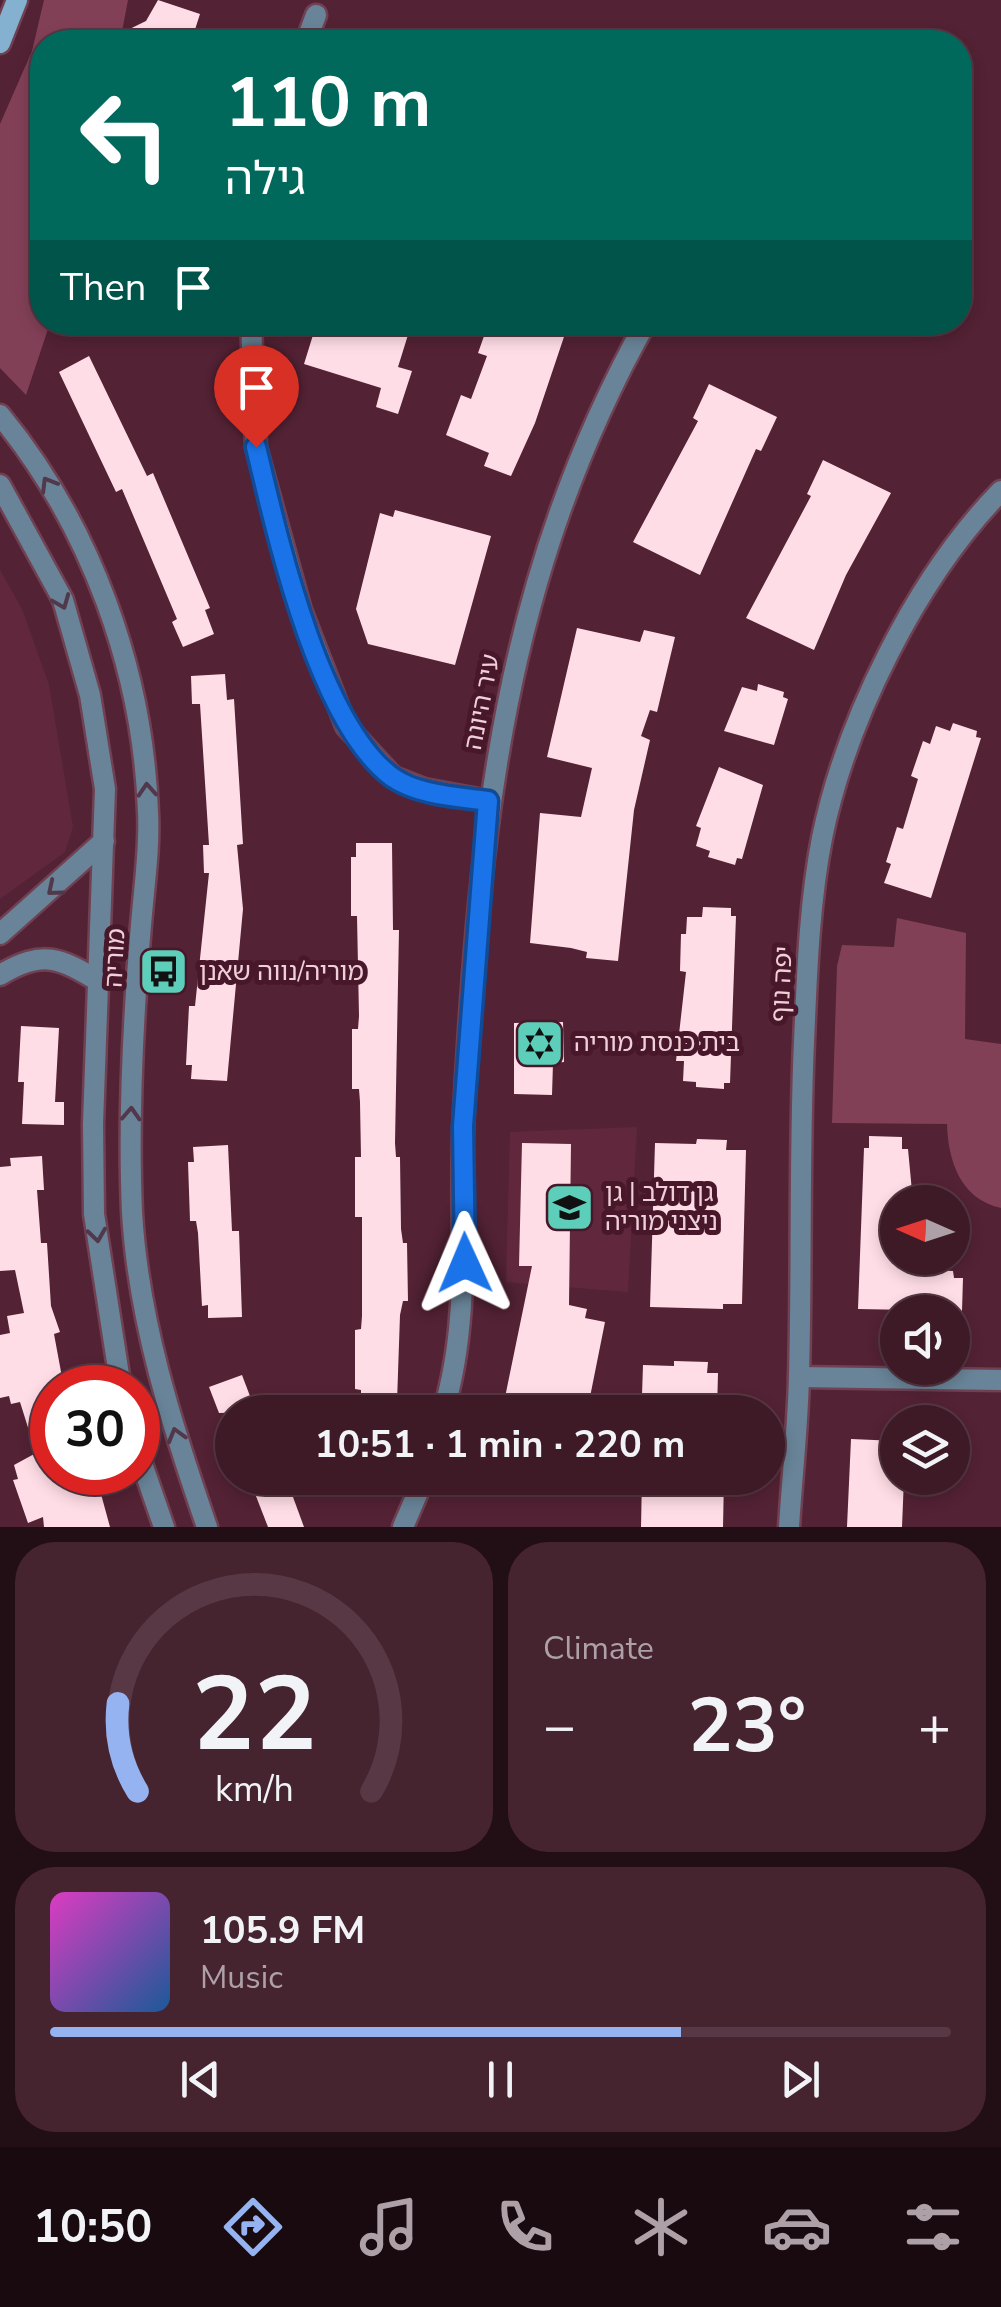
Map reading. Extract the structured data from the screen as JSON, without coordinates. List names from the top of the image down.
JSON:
{
  "streets": {
    "street": ["עיר היונה", "מוריה", "יפה נוף"]
  },
  "places": {
    "bus stop": ["מוריה/נווה שאנן"],
    "synagogue": ["בית כנסת מוריה"],
    "school or university": ["גן דולב | גן ניצני מוריה"]
  },
  "north": "left",
  "page": {
    "turn": ["110 m", "גילה"],
    "then": "Then",
    "limit": "30",
    "trip": "10:51 · 1 min · 220 m",
    "tile": "Climate",
    "heat": ["−", "23°", "+"],
    "song": ["105.9 FM", "Music"],
    "tabs": "10:50",
    "gauge": ["22", "km/h"]
  }
}
